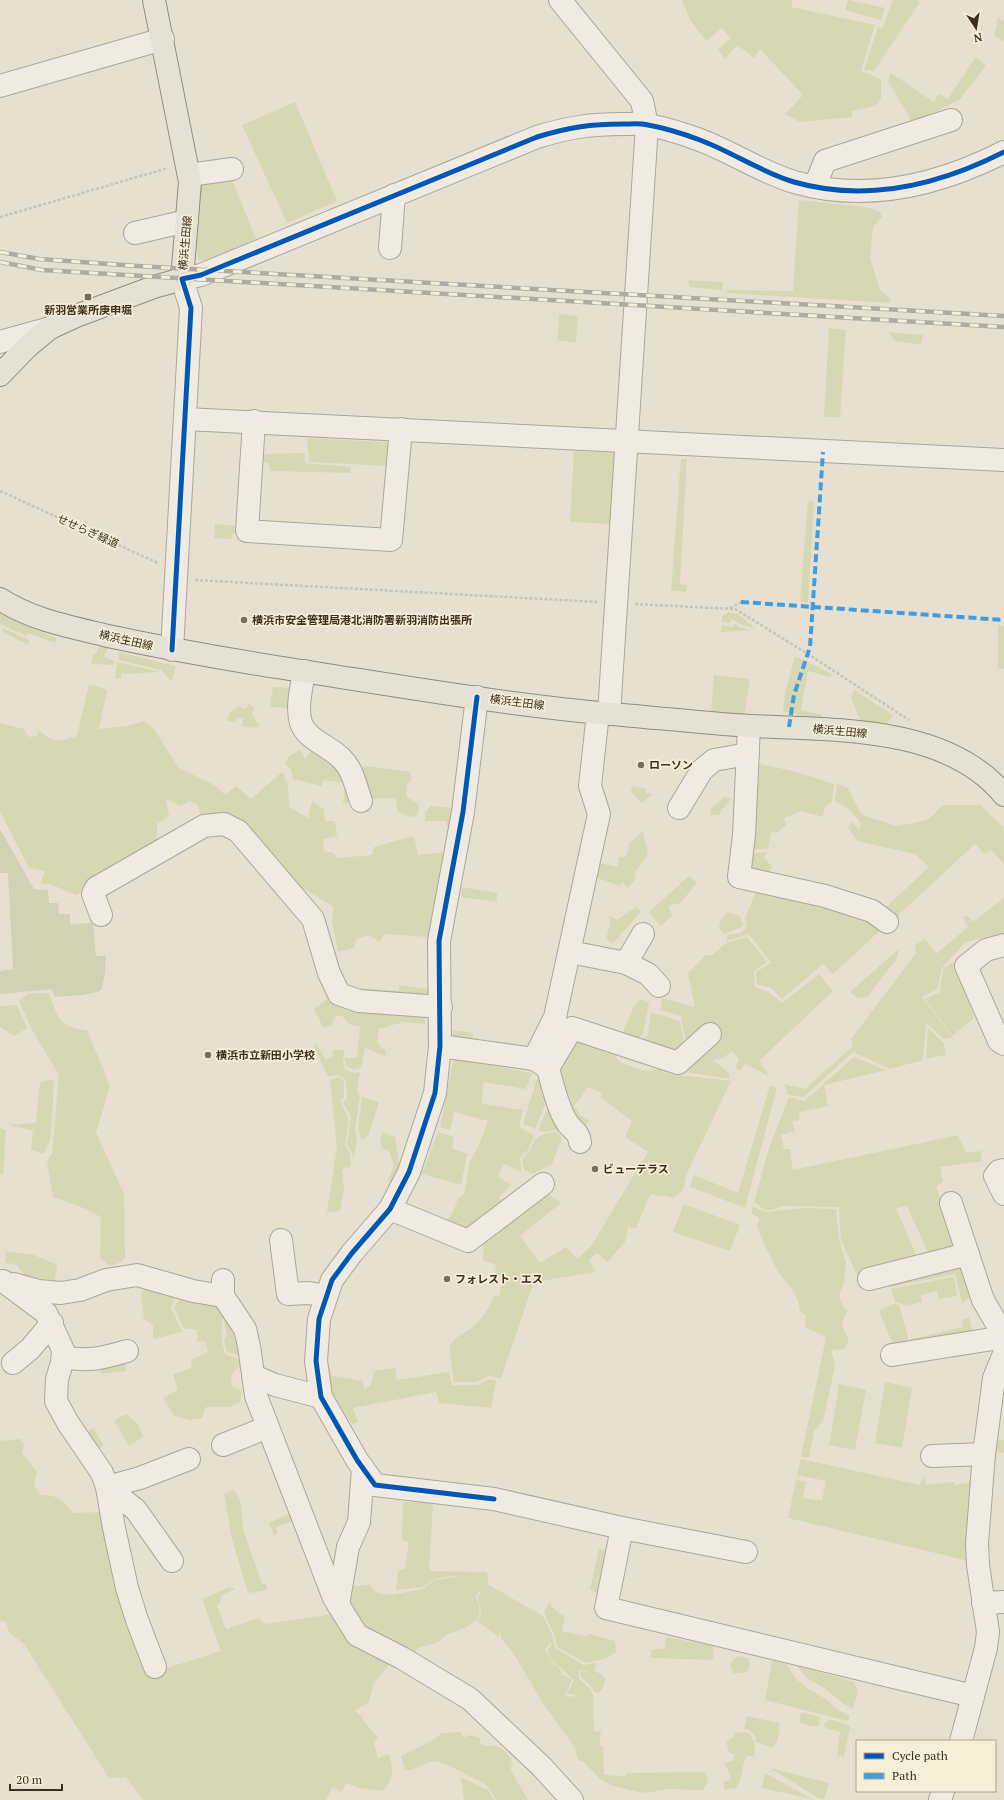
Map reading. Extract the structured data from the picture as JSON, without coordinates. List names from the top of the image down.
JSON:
{
  "streets": {
    "main road": ["横浜生田線"],
    "path": ["せせらぎ緑道"]
  },
  "places": {
    "transit": ["新羽営業所庚申堀"],
    "other": [
      "横浜市安全管理局港北消防署新羽消防出張所",
      "ローソン",
      "横浜市立新田小学校",
      "ビューテラス",
      "フォレスト・エス"
    ]
  },
  "legend": ["Cycle path", "Path"],
  "scale_bar": "20 m",
  "north": "bottom"
}
